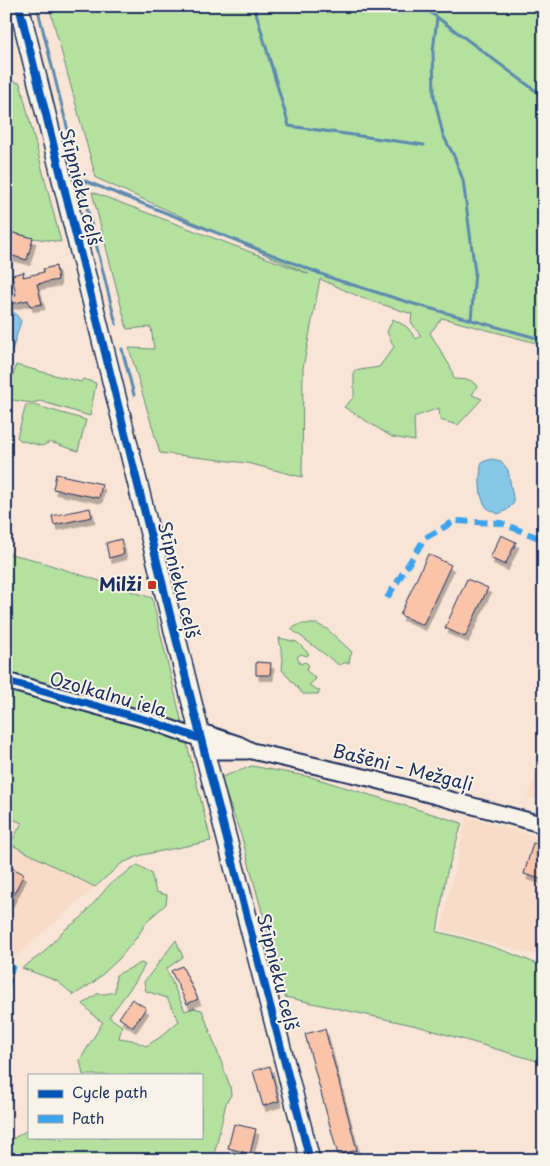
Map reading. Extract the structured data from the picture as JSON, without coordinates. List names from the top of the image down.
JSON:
{
  "streets": {
    "main road": ["Stīpnieku ceļš"],
    "street": ["Ozolkalnu iela", "Bašēni – Mežgaļi"]
  },
  "crossings": [
    ["Stīpnieku ceļš", "Ozolkalnu iela"],
    ["Stīpnieku ceļš", "Bašēni – Mežgaļi"],
    ["Ozolkalnu iela", "Bašēni – Mežgaļi"]
  ],
  "places": {
    "transit": ["Milži"]
  },
  "legend": ["Cycle path", "Path"]
}
